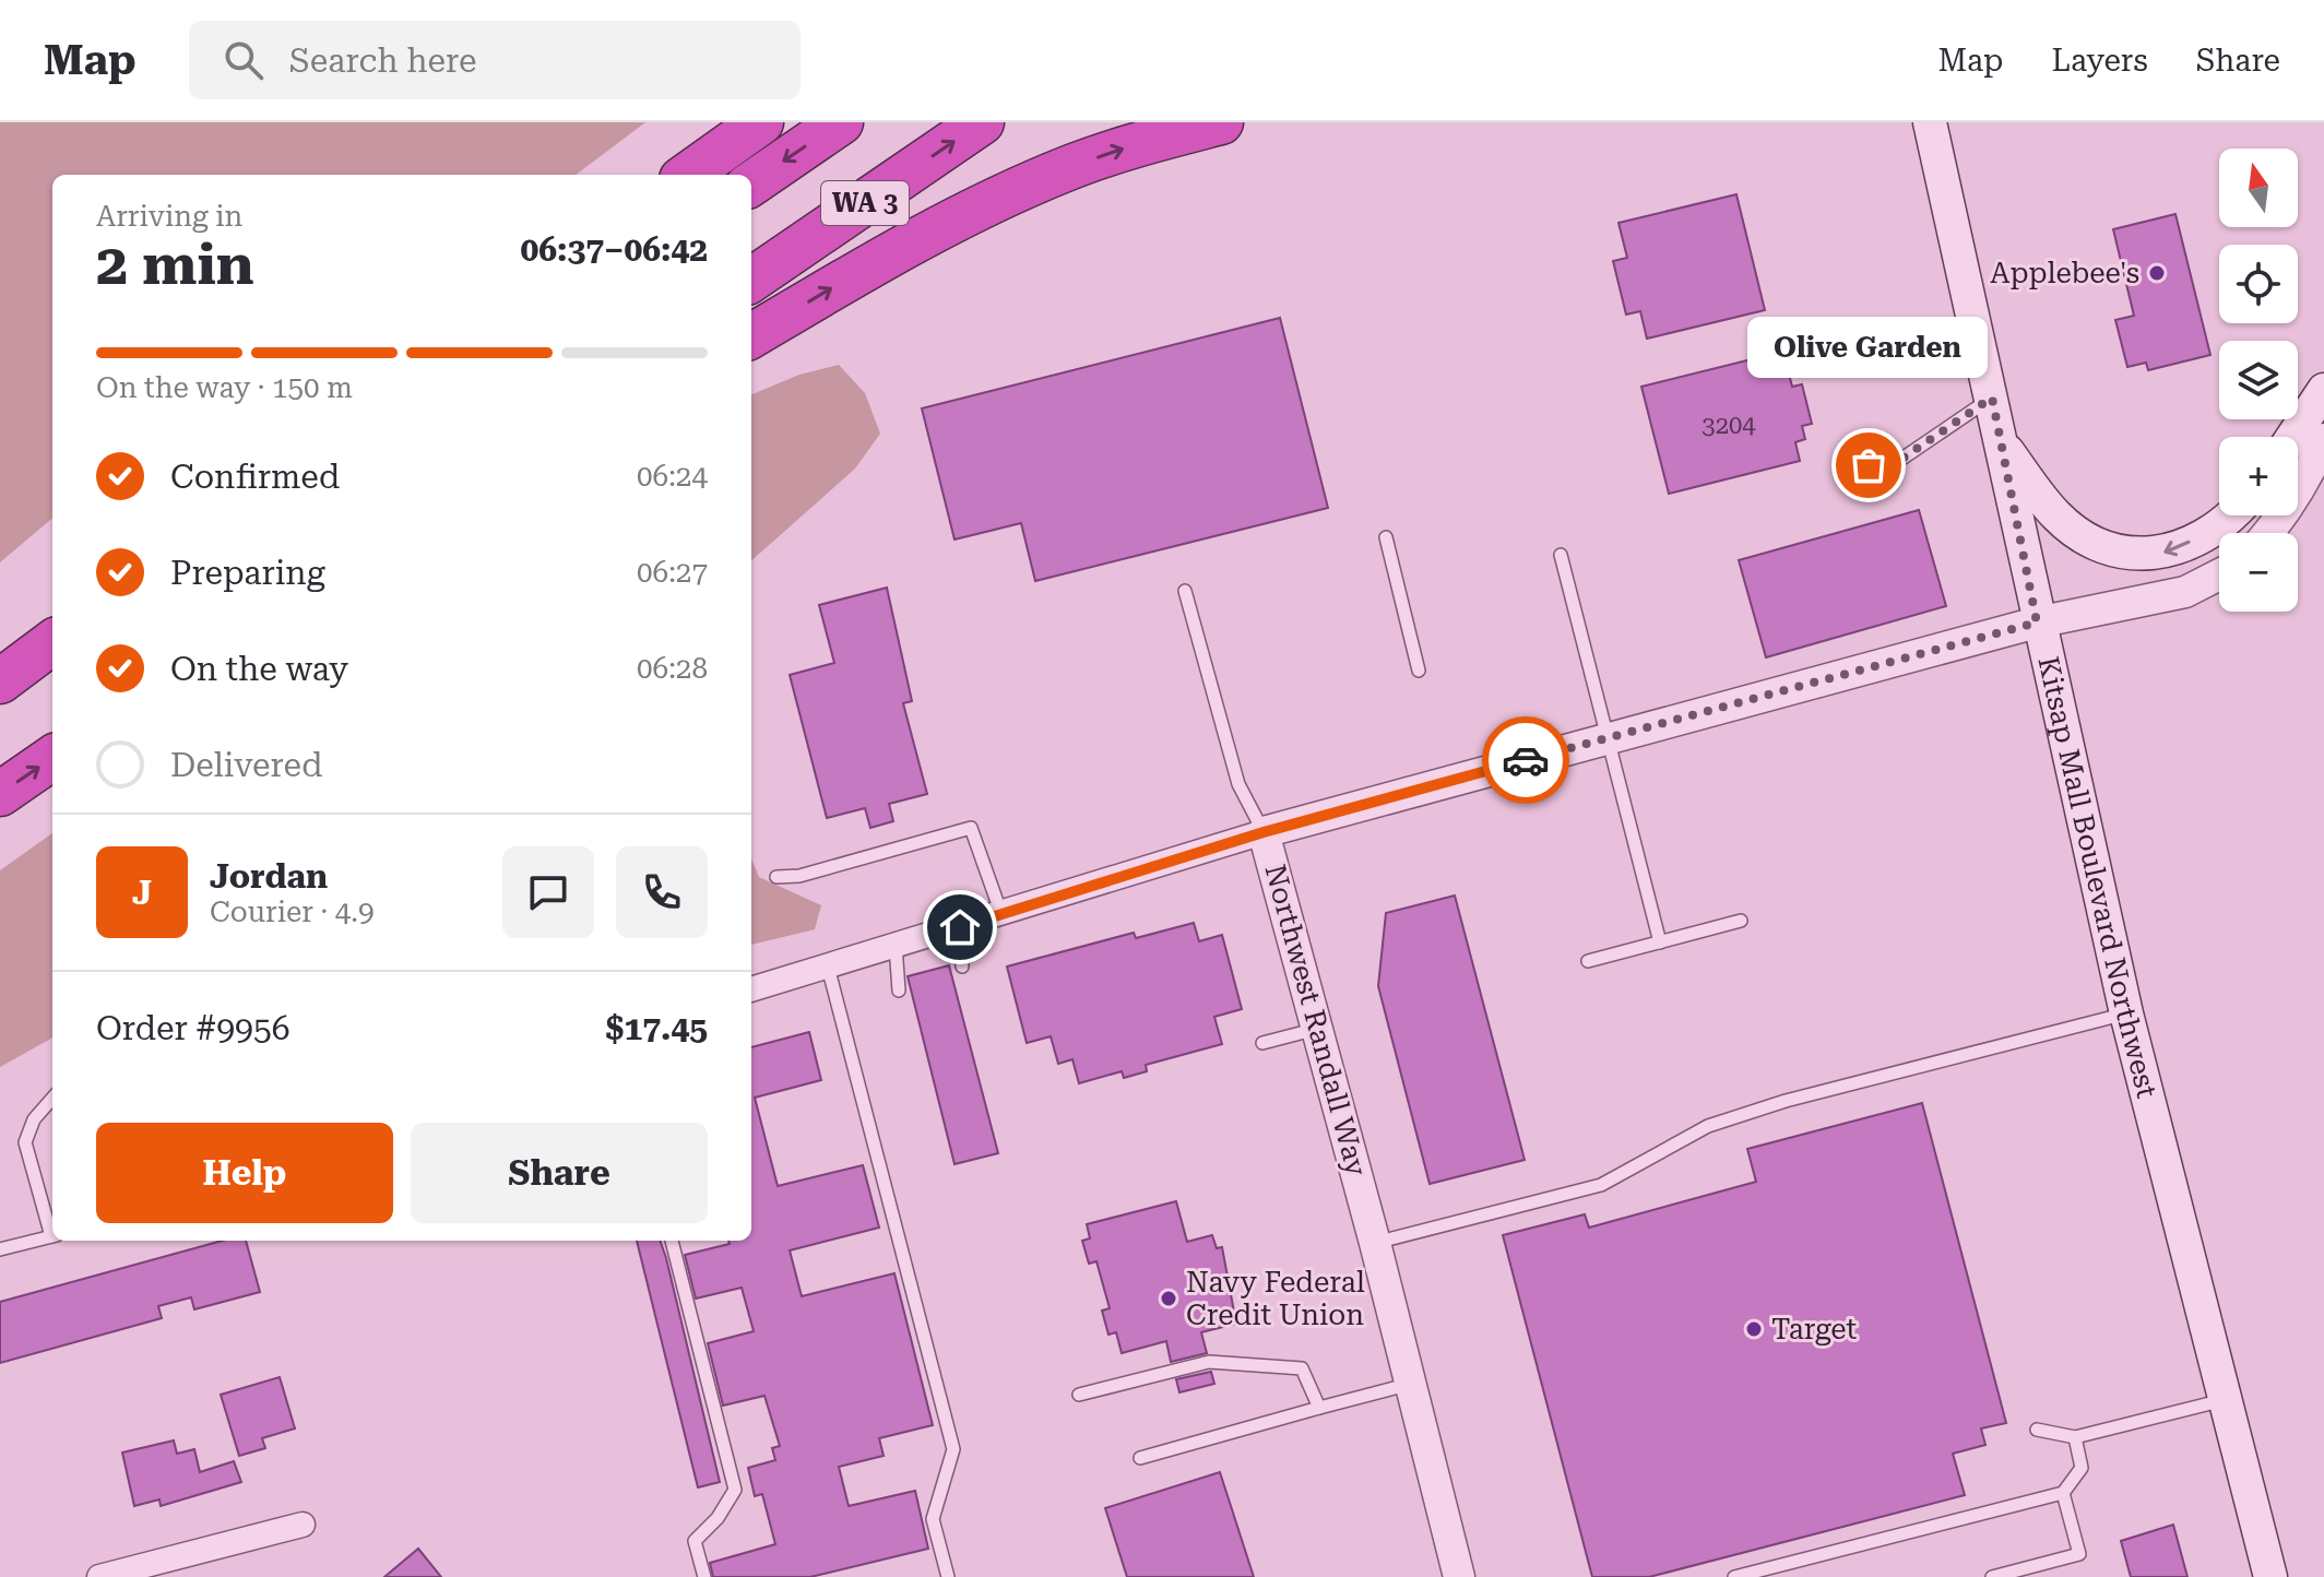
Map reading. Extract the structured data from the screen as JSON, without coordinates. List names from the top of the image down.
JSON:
{
  "streets": {
    "highway": ["WA 3"],
    "main road": ["Kitsap Mall Boulevard Northwest"],
    "street": ["Northwest Randall Way"]
  },
  "crossings": [
    ["Kitsap Mall Boulevard Northwest", "Northwest Randall Way"]
  ],
  "places": [
    "Applebee's",
    "Olive Garden",
    "Navy Federal Credit Union",
    "Target"
  ],
  "house_numbers": ["3204"],
  "north": "top",
  "page": {
    "header": "Map",
    "search": "Search here",
    "nav": ["Map", "Layers", "Share"],
    "map_buttons": ["+", "−"],
    "heading": ["2 min", "Arriving in", "06:37–06:42"],
    "panel": [
      "Jordan",
      "Courier · 4.9",
      "Order #9956",
      "$17.45"
    ],
    "bubble": "Olive Garden",
    "bar": "On the way · 150 m",
    "list": [
      ["Confirmed", "06:24"],
      ["Preparing", "06:27"],
      ["On the way", "06:28"],
      "Delivered"
    ],
    "round": "J",
    "buttons": ["Help", "Share"]
  }
}
